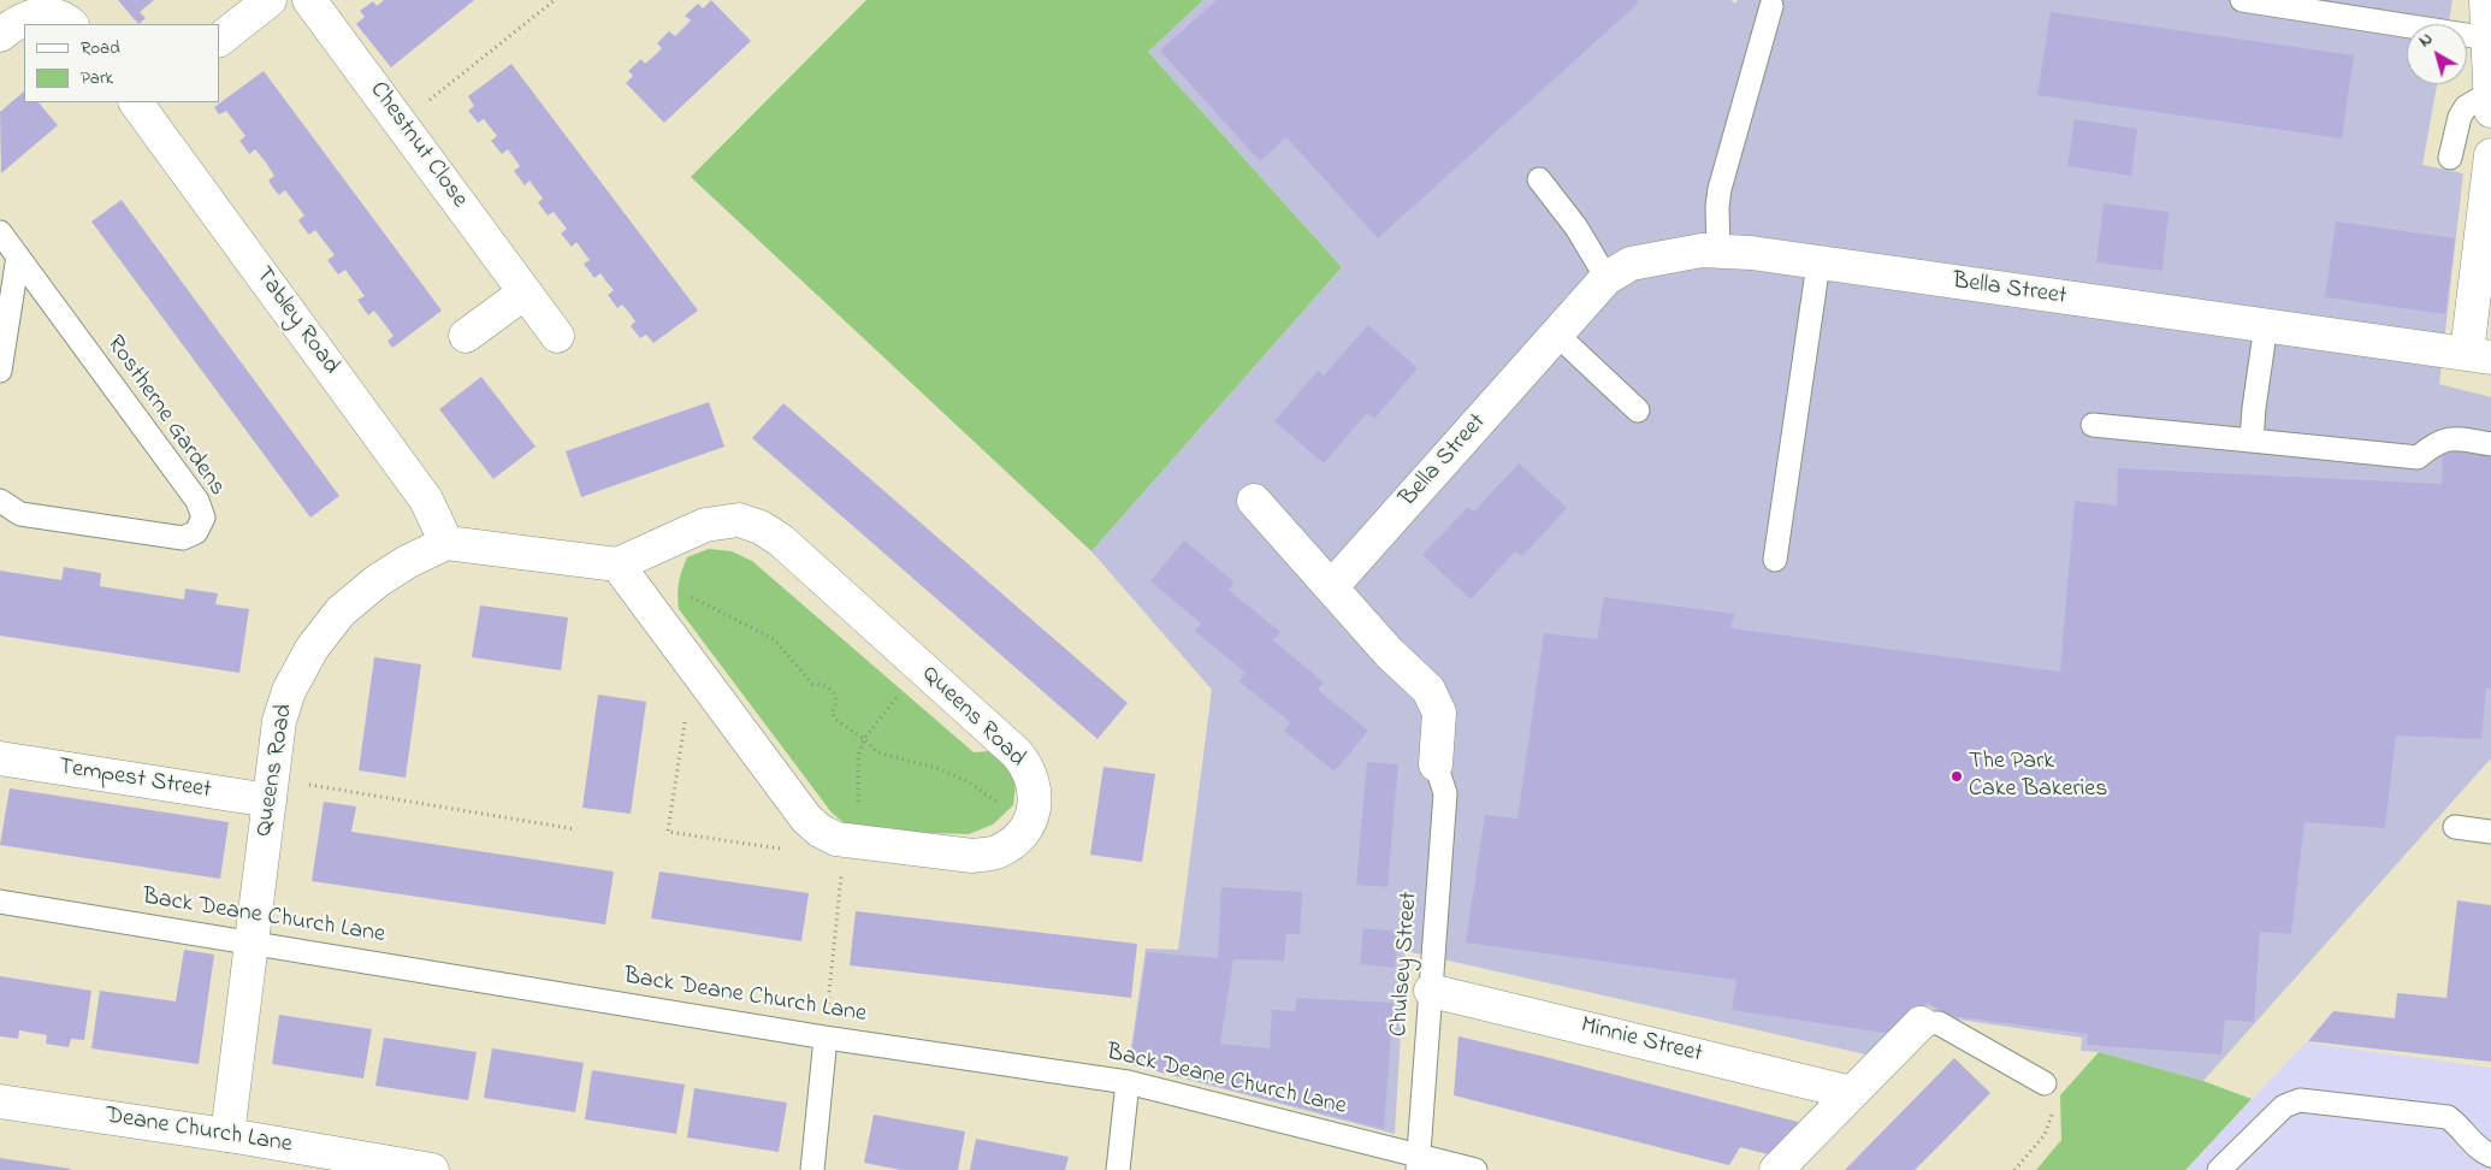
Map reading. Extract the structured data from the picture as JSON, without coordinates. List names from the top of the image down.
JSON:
{
  "streets": {
    "street": [
      "Chestnut Close",
      "Bella Street",
      "Tabley Road",
      "Queens Road",
      "Tempest Street",
      "Minnie Street",
      "Deane Church Lane"
    ],
    "lane": ["Rostherne Gardens", "Back Deane Church Lane", "Chulsey Street"]
  },
  "crossings": [
    ["Tabley Road", "Queens Road"],
    ["Queens Road", "Tempest Street"],
    ["Queens Road", "Back Deane Church Lane"],
    ["Queens Road", "Deane Church Lane"],
    ["Back Deane Church Lane", "Chulsey Street"],
    ["Chulsey Street", "Minnie Street"]
  ],
  "places": ["The Park Cake Bakeries"],
  "legend": ["Road", "Park"],
  "north": "top left"
}
